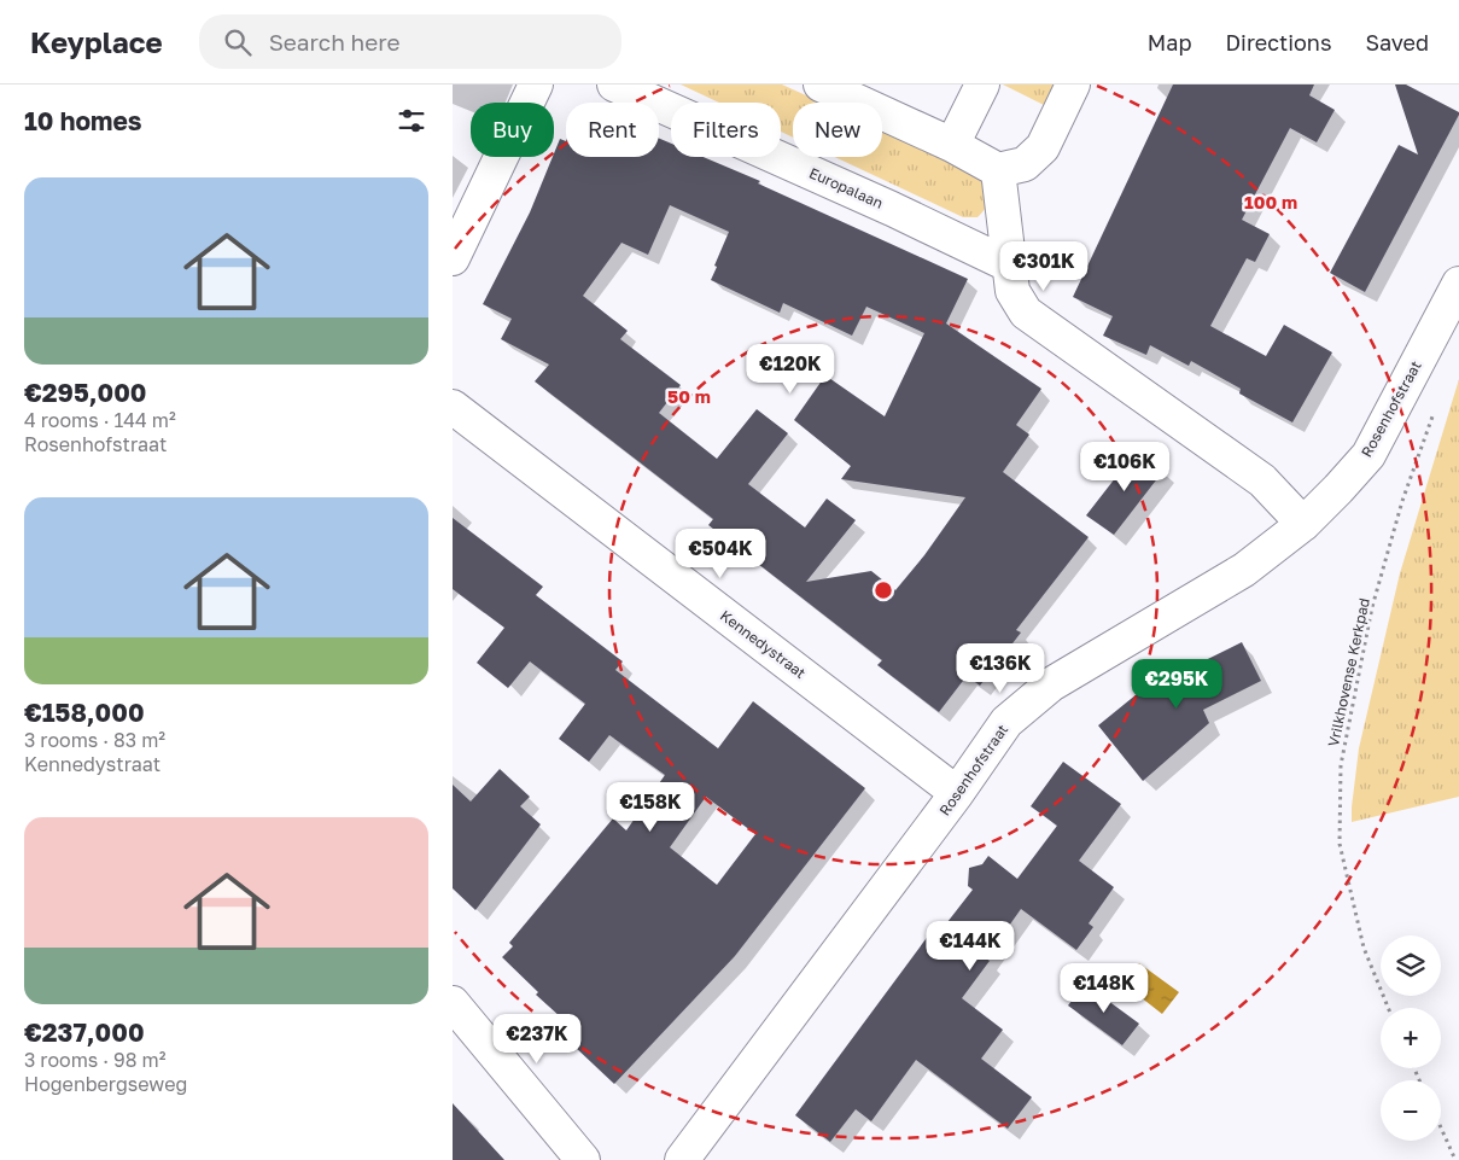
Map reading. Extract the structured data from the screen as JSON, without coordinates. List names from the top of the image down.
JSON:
{
  "streets": {
    "street": ["Europalaan", "Rosenhofstraat", "Kennedystraat"],
    "path": ["Vrilkhovense Kerkpad"]
  },
  "crossings": [
    ["Rosenhofstraat", "Kennedystraat"]
  ],
  "page": {
    "header": "Keyplace",
    "search": "Search here",
    "nav": ["Map", "Directions", "Saved"],
    "heading": "10 homes",
    "chip": [
      "Buy",
      "Rent",
      "Filters",
      "New"
    ],
    "list": [
      {
        "name": "€295,000",
        "note": "4 rooms · 144 m² · Rosenhofstraat"
      },
      {
        "name": "€158,000",
        "note": "3 rooms · 83 m² · Kennedystraat"
      },
      {
        "name": "€237,000",
        "note": "3 rooms · 98 m² · Hogenbergseweg"
      }
    ],
    "price": [
      "€301K",
      "€120K",
      "€106K",
      "€504K",
      "€136K",
      "€295K",
      "€158K",
      "€144K",
      "€148K",
      "€237K"
    ],
    "map_buttons": ["+", "−"]
  },
  "rings": ["100 m", "50 m"]
}
